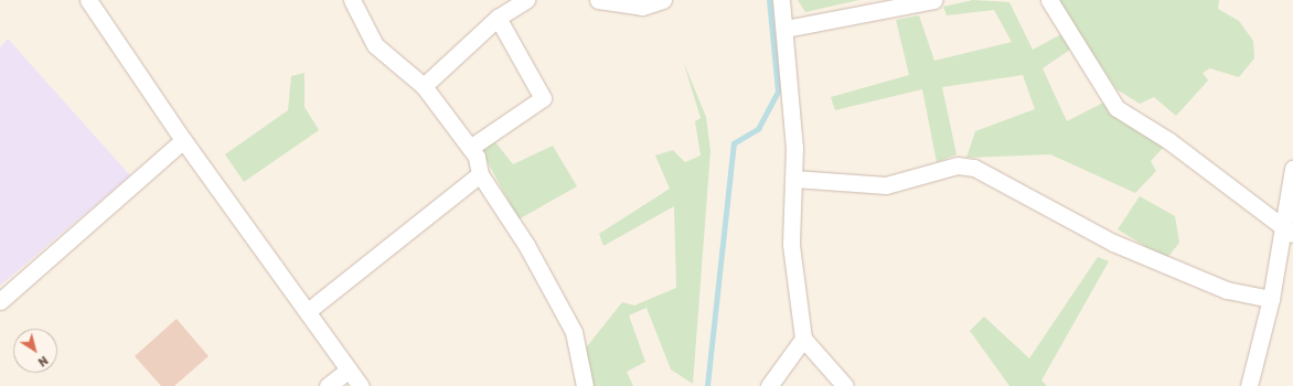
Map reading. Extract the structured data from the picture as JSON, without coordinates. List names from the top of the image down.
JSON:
{
  "north": "bottom right"
}
